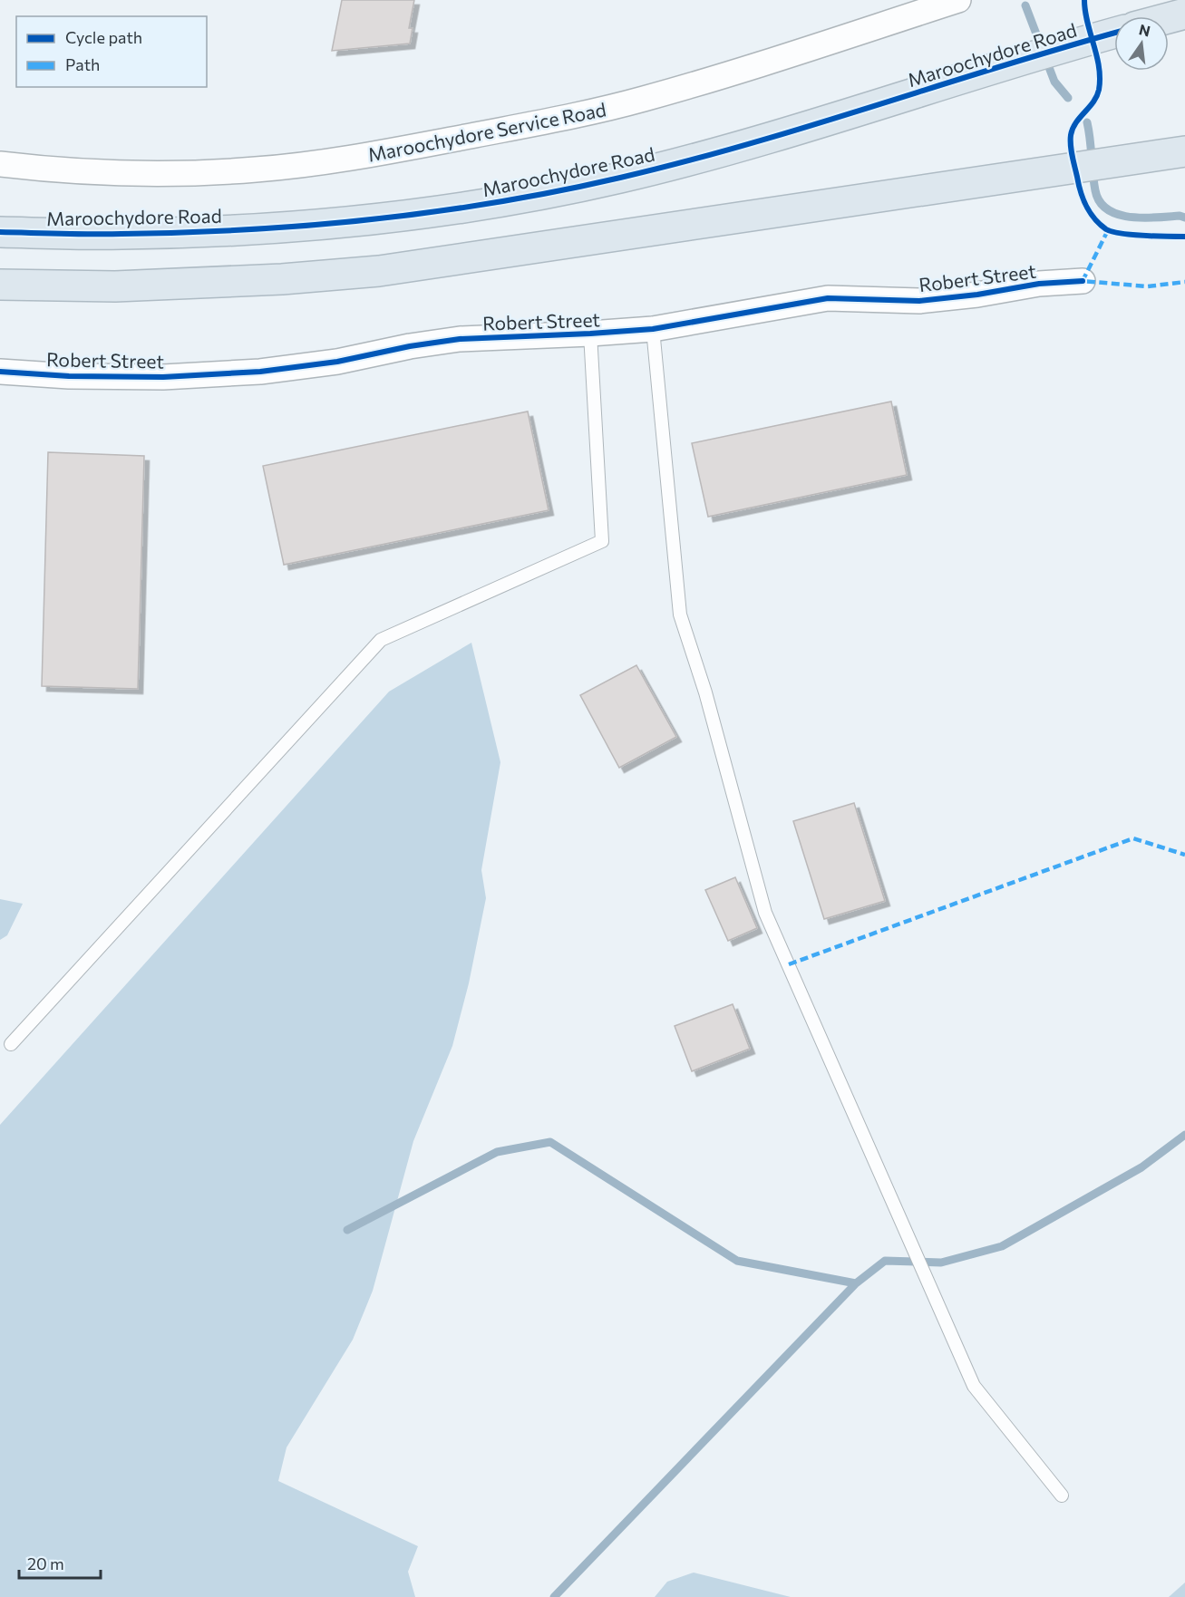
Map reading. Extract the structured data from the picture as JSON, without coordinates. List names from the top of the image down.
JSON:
{
  "streets": {
    "highway": ["Maroochydore Road"],
    "street": ["Maroochydore Service Road", "Robert Street"]
  },
  "legend": ["Cycle path", "Path"],
  "scale_bar": "20 m",
  "north": "top"
}
